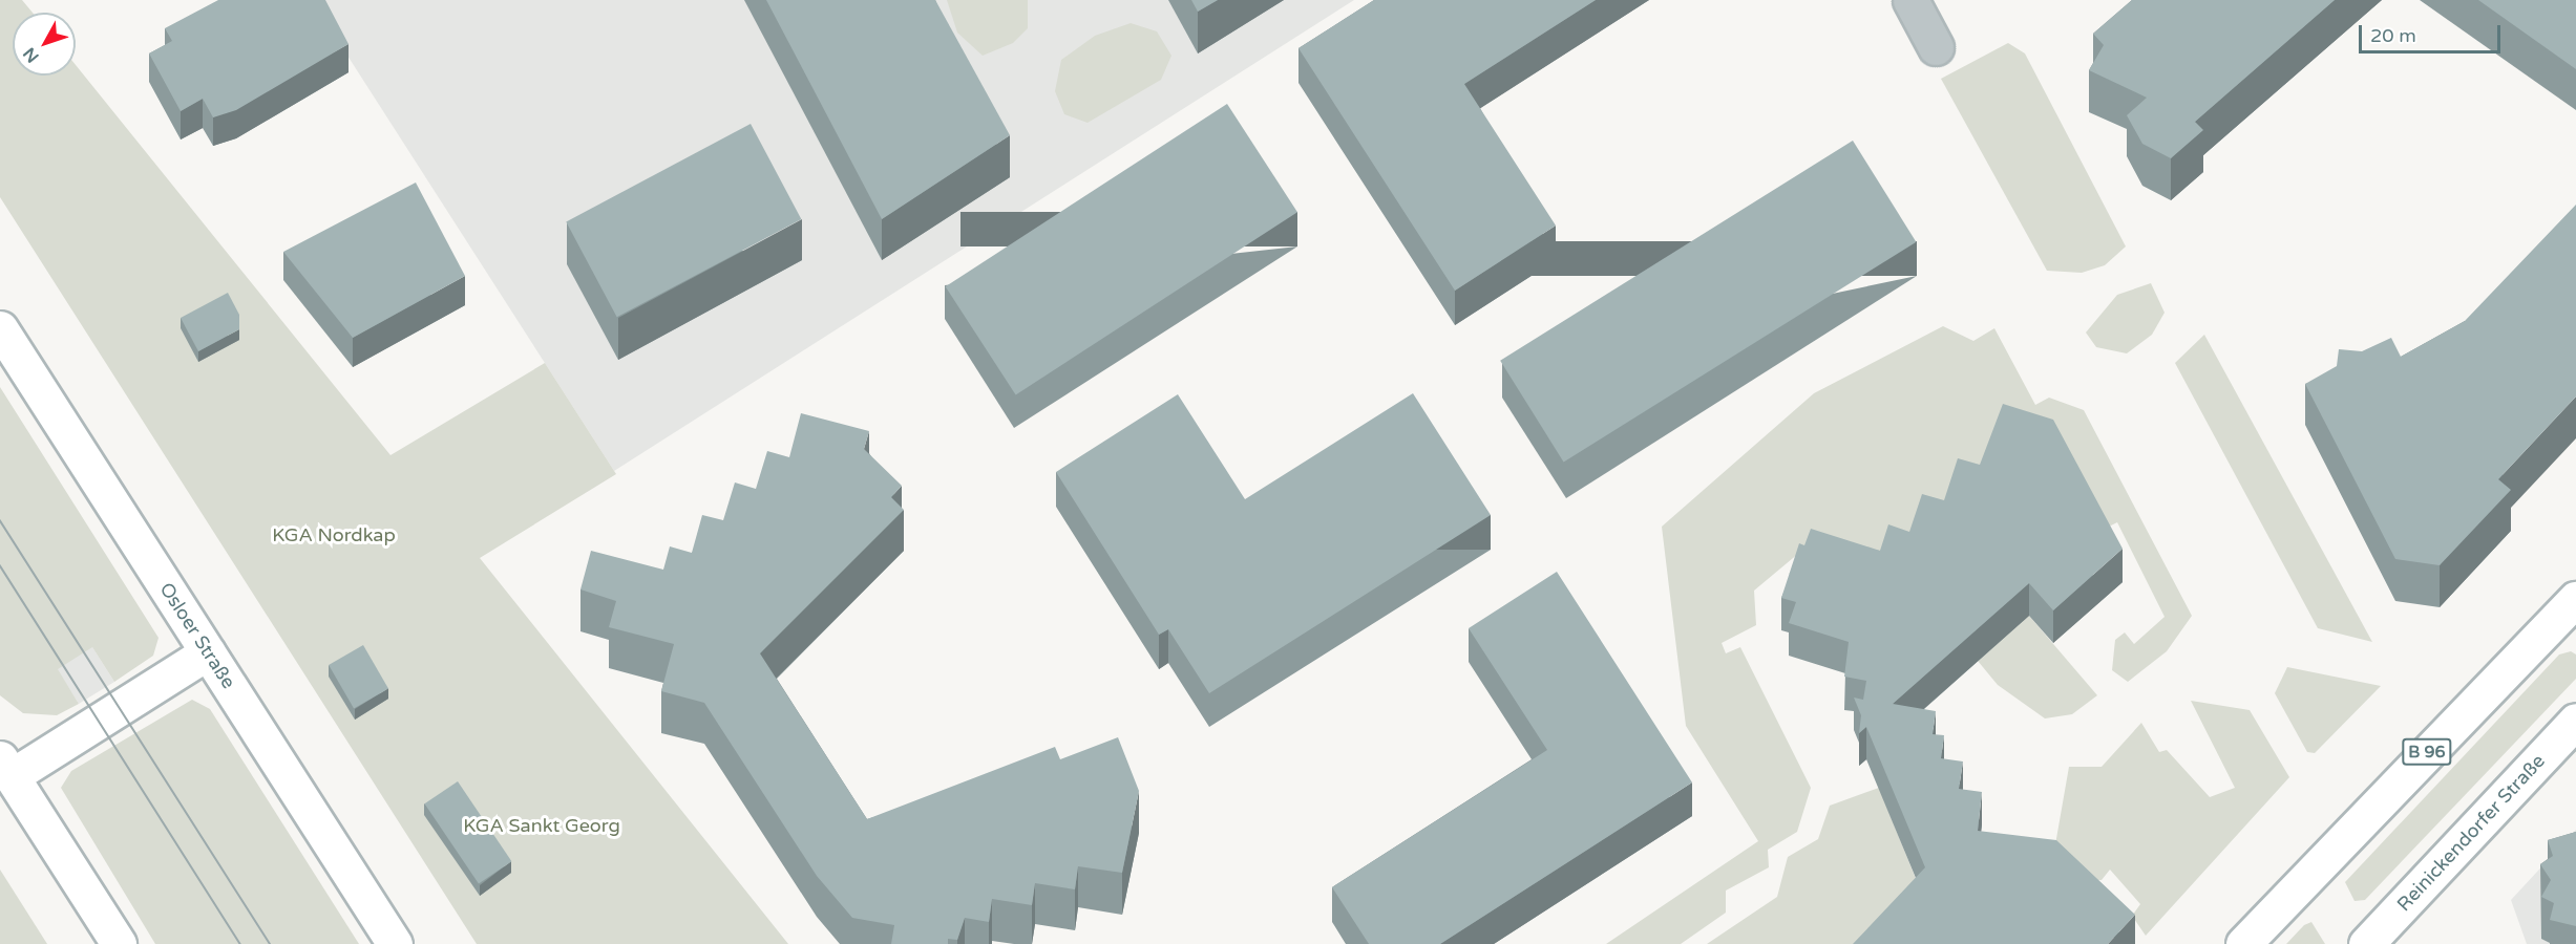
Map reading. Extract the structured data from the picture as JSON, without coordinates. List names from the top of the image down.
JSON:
{
  "streets": {
    "main road": ["Osloer Straße", "B 96", "Reinickendorfer Straße"]
  },
  "parks": ["KGA Nordkap", "KGA Sankt Georg"],
  "scale_bar": "20 m",
  "north": "bottom left"
}
